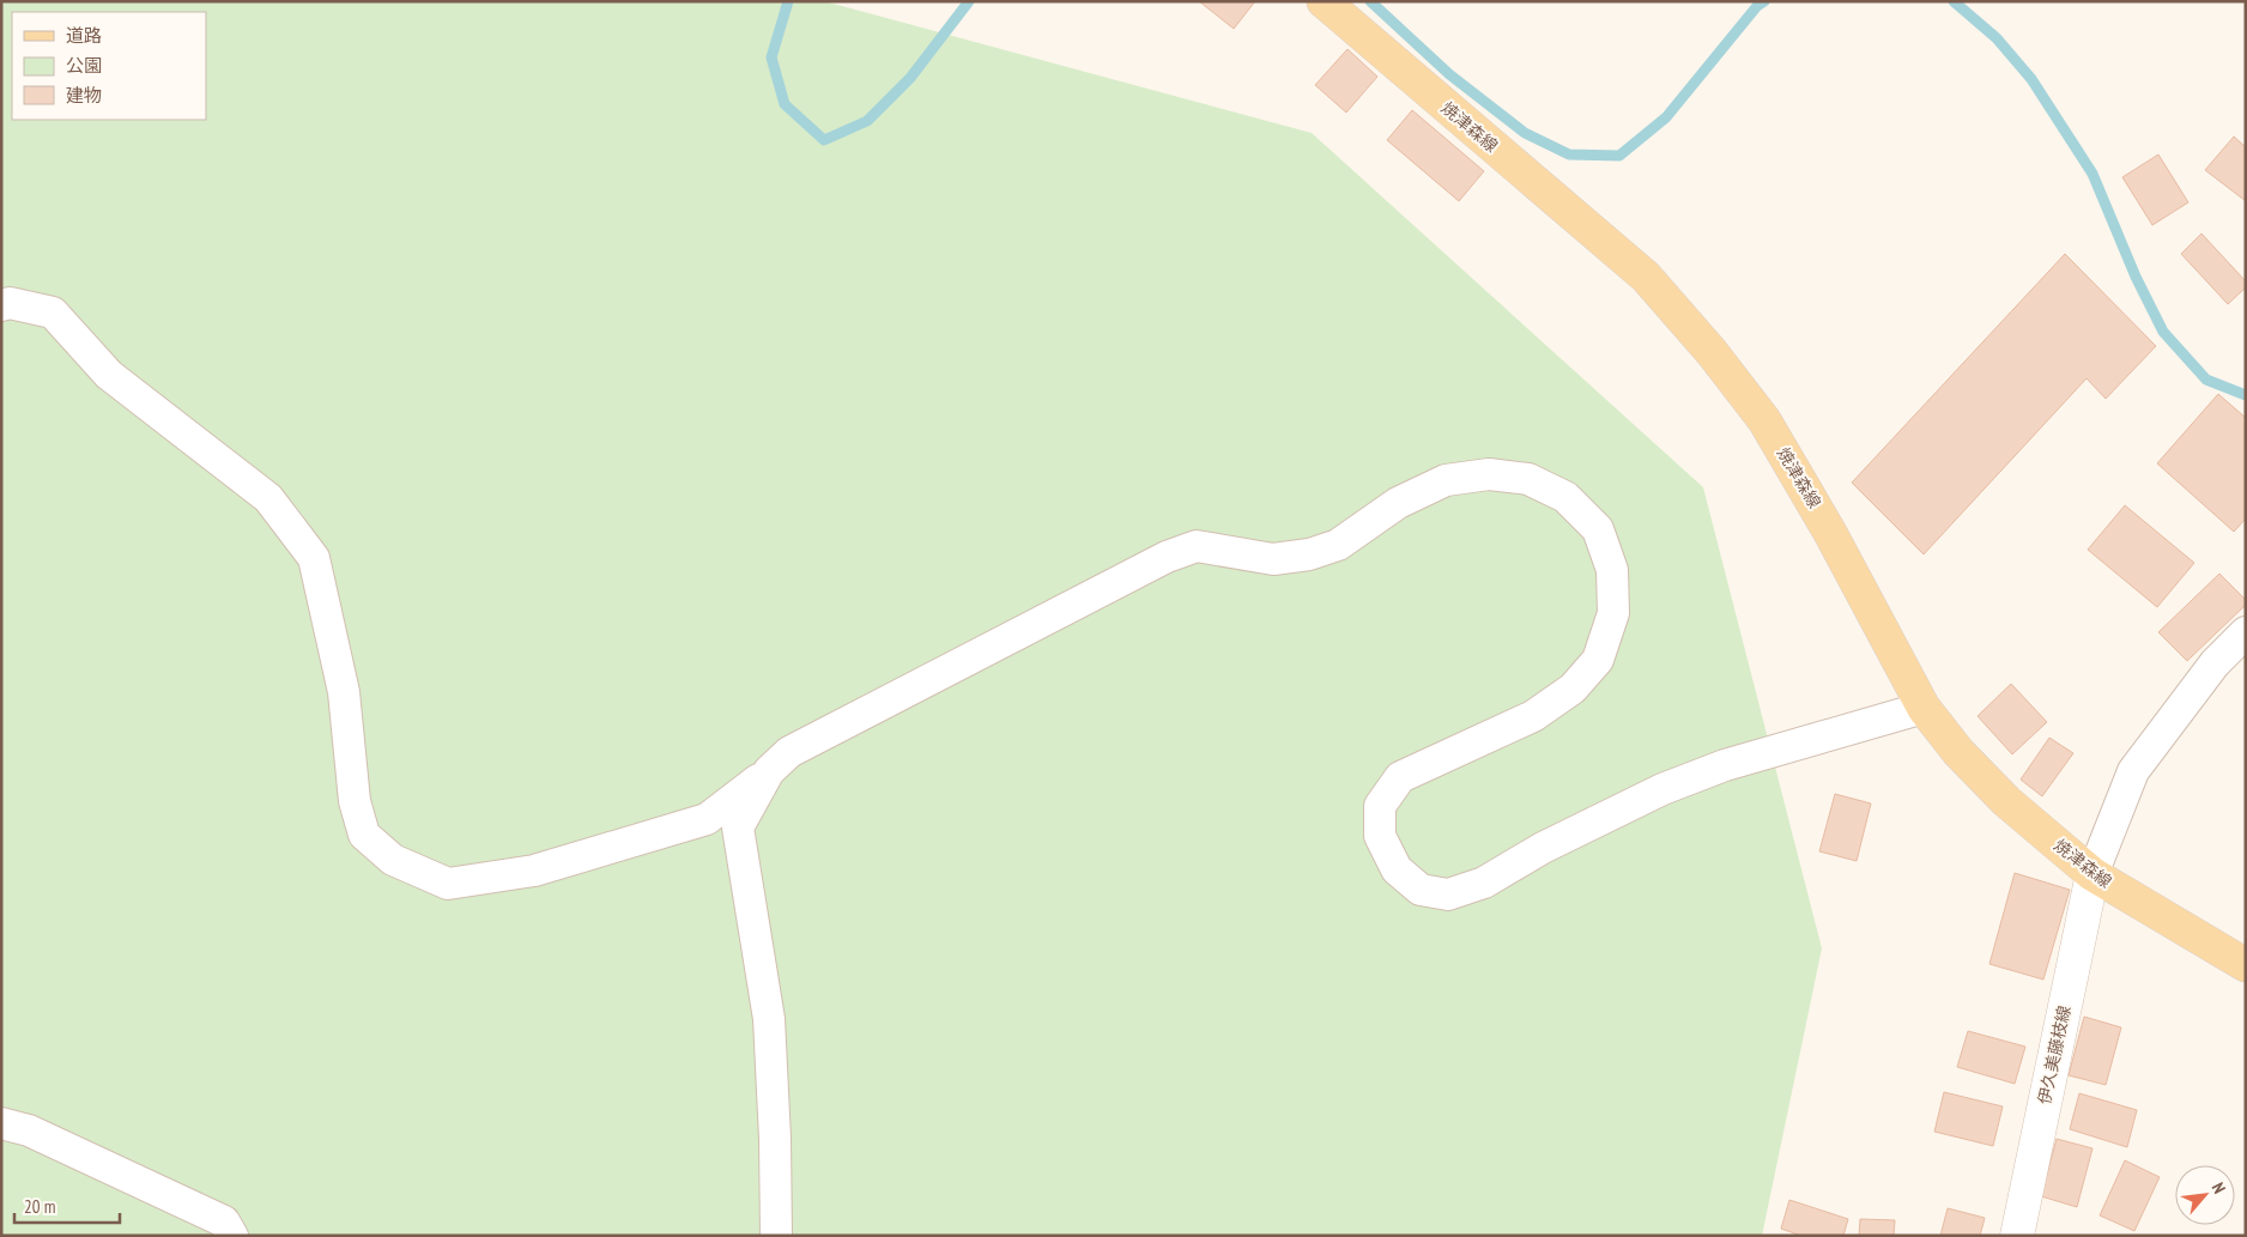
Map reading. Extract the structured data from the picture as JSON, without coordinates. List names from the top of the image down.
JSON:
{
  "streets": {
    "main road": ["焼津森線", "伊久美藤枝線"]
  },
  "crossings": [
    ["焼津森線", "伊久美藤枝線"]
  ],
  "legend": ["道路", "公園", "建物"],
  "scale_bar": "20 m",
  "north": "top right"
}
